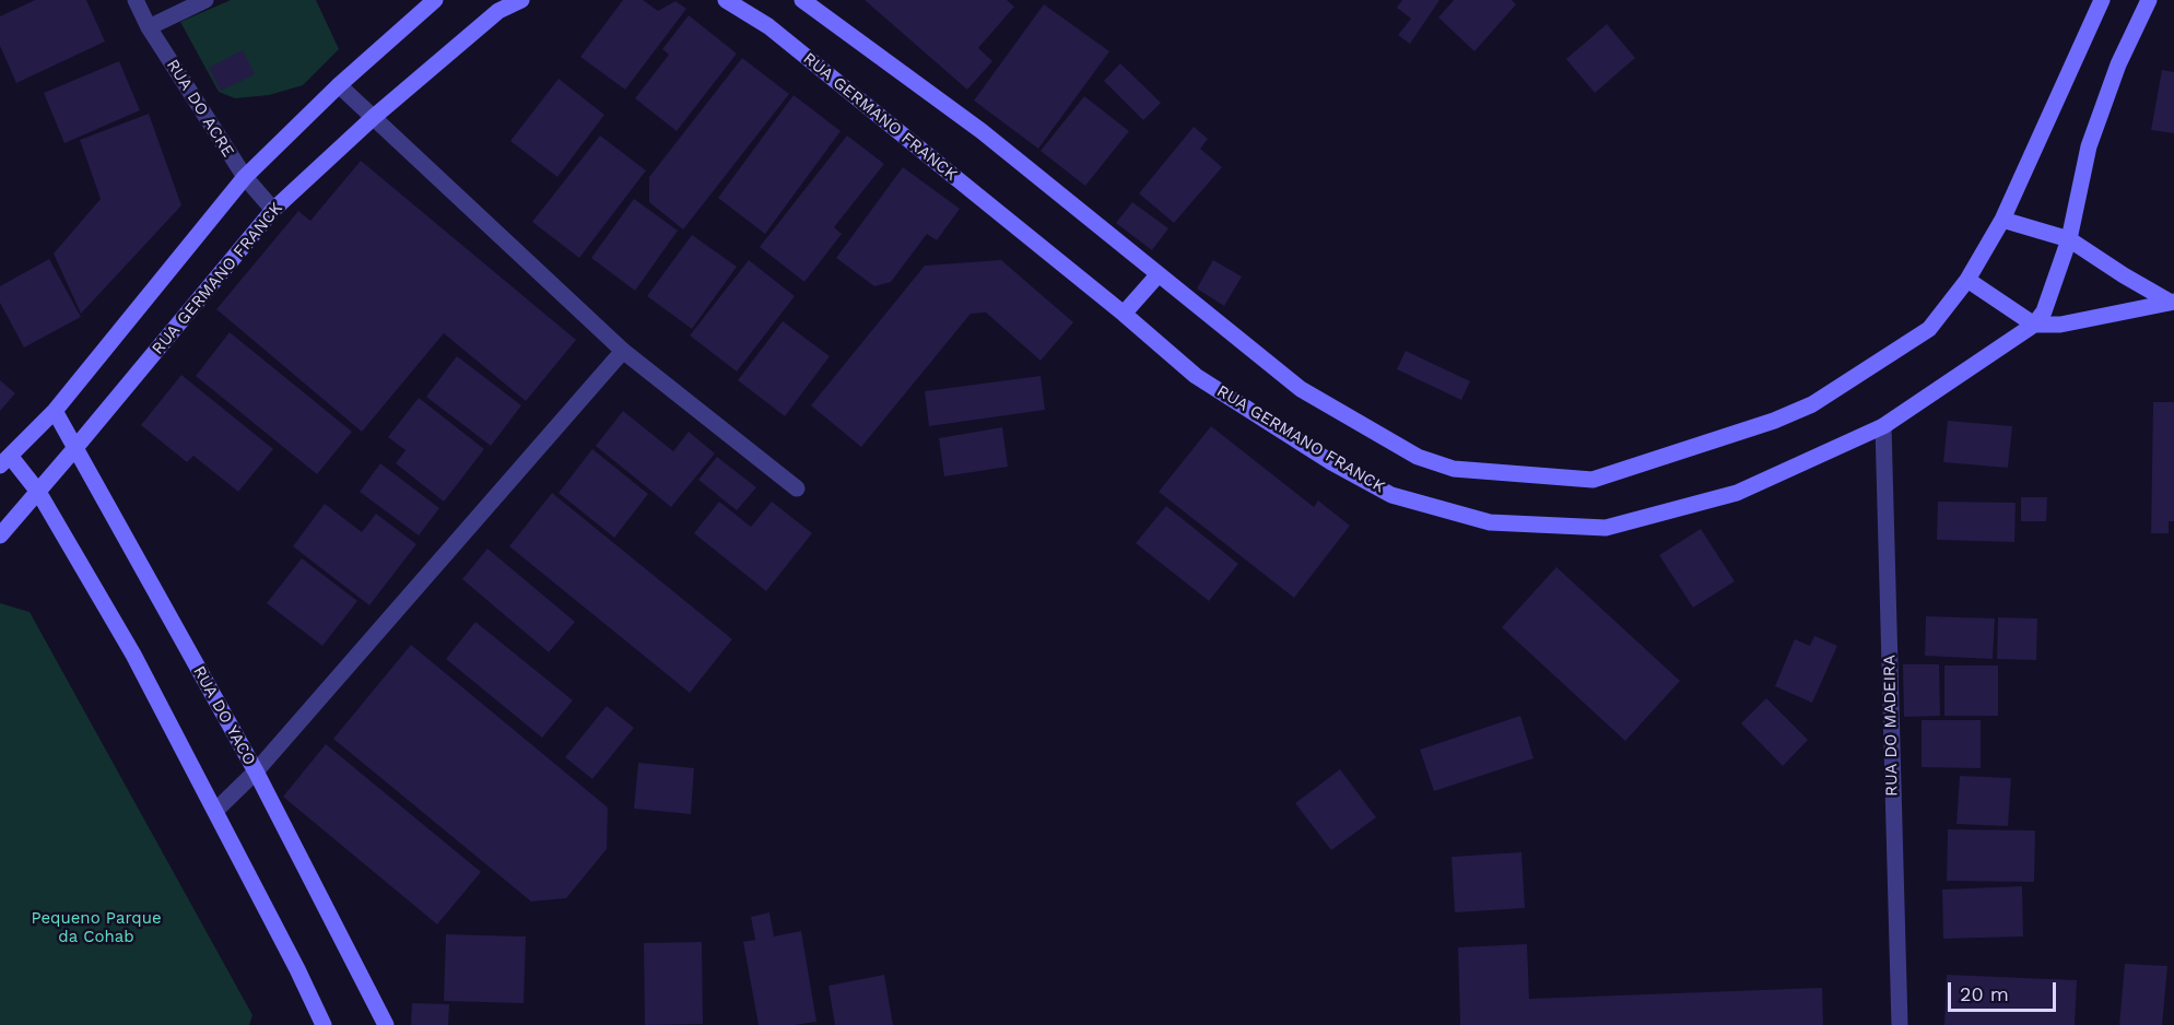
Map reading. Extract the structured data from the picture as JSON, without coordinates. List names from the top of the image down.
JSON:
{
  "streets": {
    "main road": ["RUA GERMANO FRANCK", "RUA DO YACO"],
    "street": ["RUA DO ACRE", "RUA DO MADEIRA"]
  },
  "crossings": [
    ["RUA DO ACRE", "RUA GERMANO FRANCK"],
    ["RUA GERMANO FRANCK", "RUA DO YACO"],
    ["RUA GERMANO FRANCK", "RUA DO MADEIRA"]
  ],
  "parks": ["Pequeno Parque da Cohab"],
  "scale_bar": "20 m"
}
